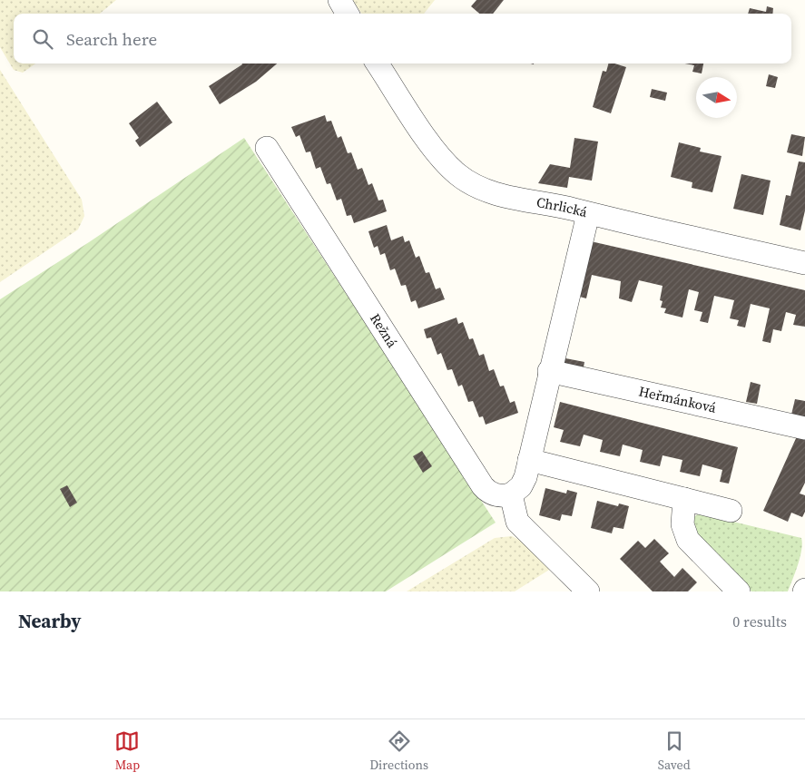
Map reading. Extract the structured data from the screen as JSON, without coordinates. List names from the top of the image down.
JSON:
{
  "streets": {
    "street": ["Chrlická", "Režná", "Heřmánková"]
  },
  "north": "right",
  "page": {
    "search": "Search here",
    "heading": ["Nearby", "0 results"],
    "nav": ["Map", "Directions", "Saved"]
  }
}
